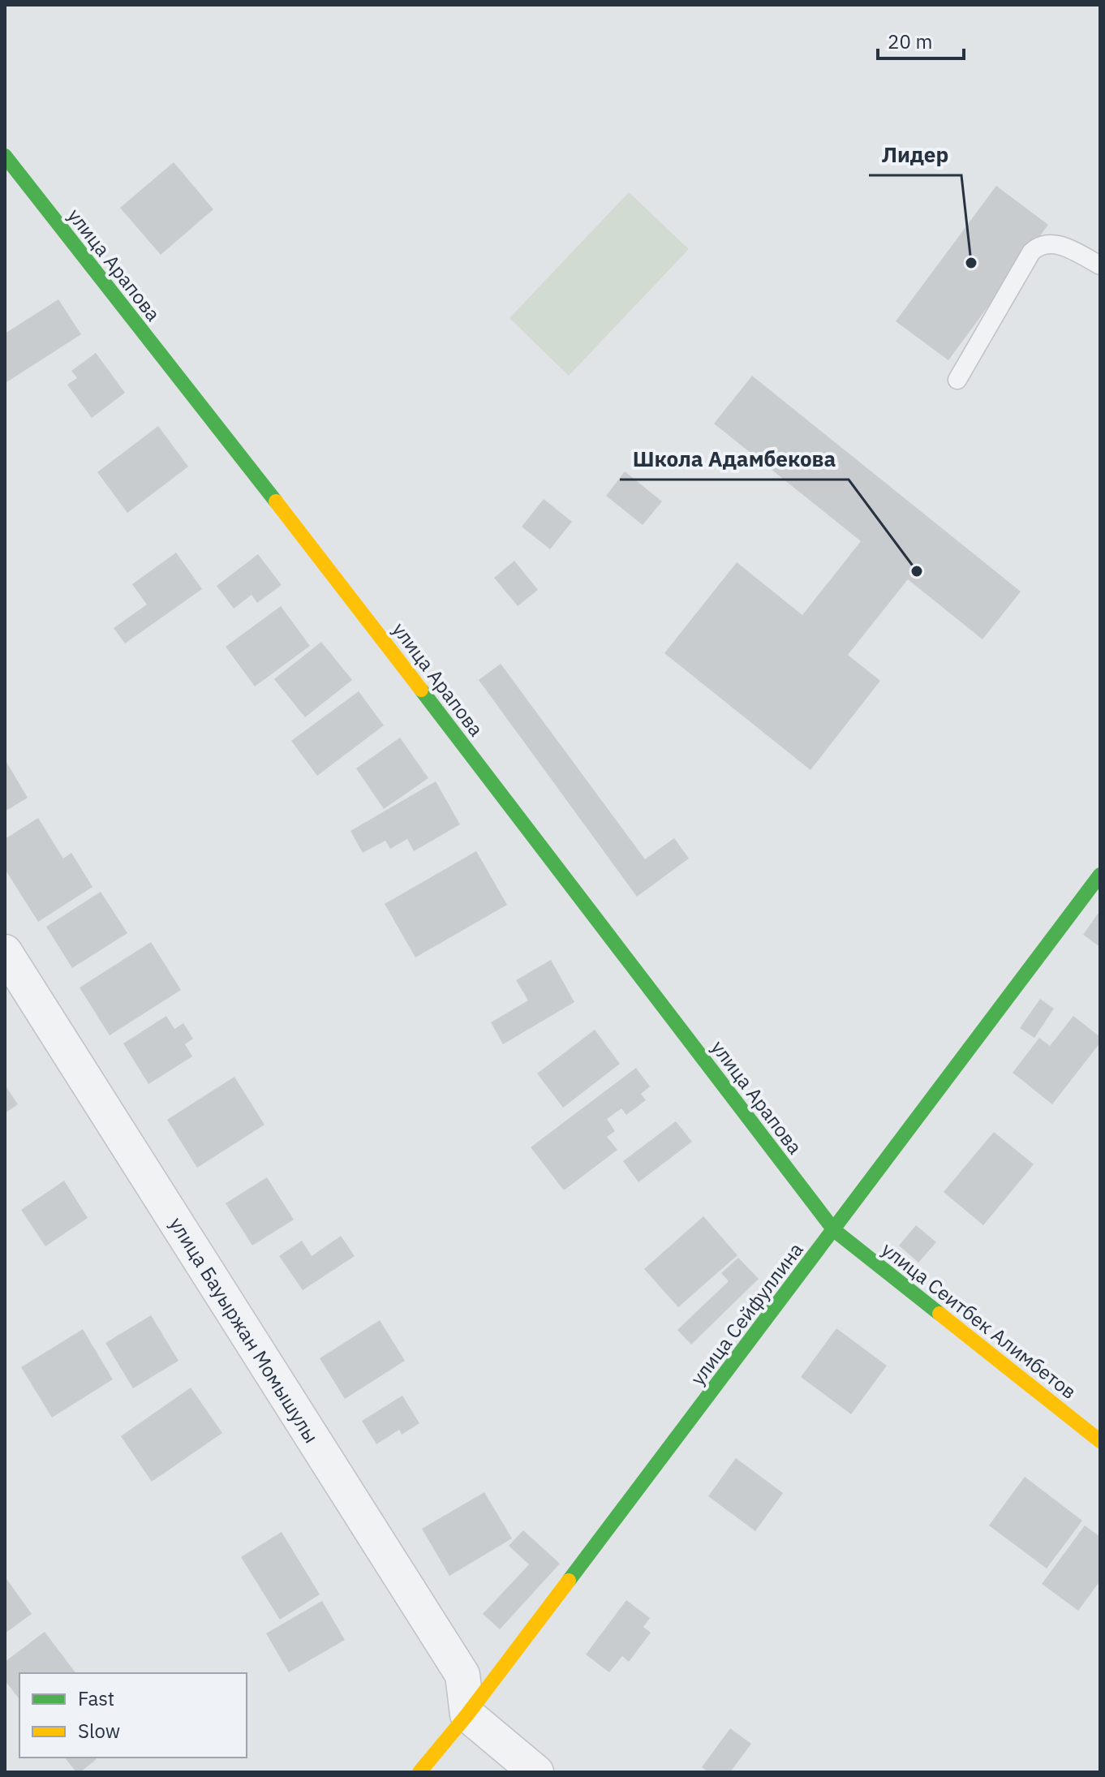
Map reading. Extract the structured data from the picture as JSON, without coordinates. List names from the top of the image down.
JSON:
{
  "streets": {
    "street": [
      "улица Арапова",
      "улица Сейфуллина",
      "улица Сеитбек Алимбетов",
      "улица Бауыржан Момышулы"
    ]
  },
  "crossings": [
    ["улица Арапова", "улица Сейфуллина"],
    ["улица Арапова", "улица Сеитбек Алимбетов"],
    ["улица Сейфуллина", "улица Сеитбек Алимбетов"],
    ["улица Сейфуллина", "улица Бауыржан Момышулы"]
  ],
  "places": ["Лидер", "Школа Адамбекова"],
  "legend": ["Fast", "Slow"],
  "scale_bar": "20 m"
}
